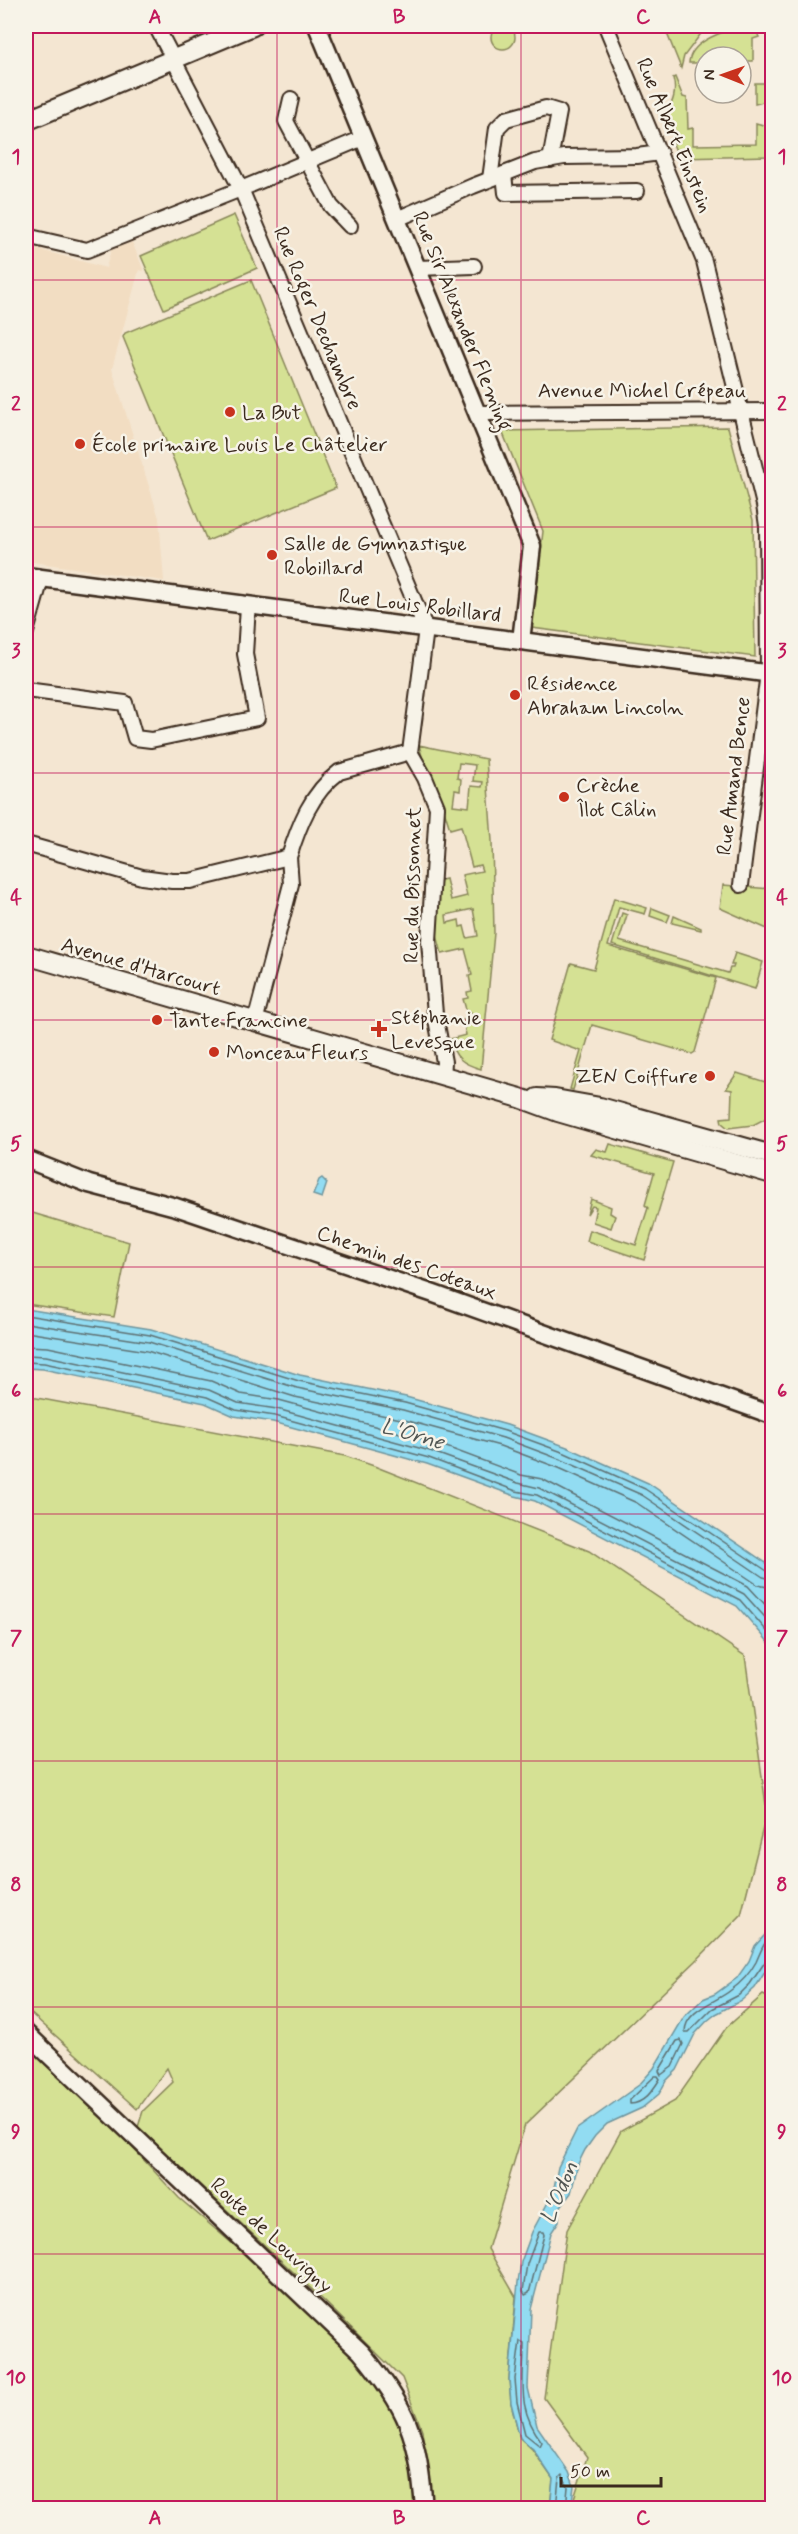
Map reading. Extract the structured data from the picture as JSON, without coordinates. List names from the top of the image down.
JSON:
{
  "streets": {
    "main road": ["Avenue d'Harcourt"],
    "street": [
      "Rue Albert Einstein",
      "Rue Roger Dechambre",
      "Rue Sir Alexander Fleming",
      "Avenue Michel Crépeau",
      "Rue Louis Robillard",
      "Rue Amand Bence",
      "Rue du Bissonnet",
      "Chemin des Coteaux",
      "Route de Louvigny"
    ]
  },
  "crossings": [
    ["Rue Albert Einstein", "Avenue Michel Crépeau"],
    ["Rue Albert Einstein", "Rue Amand Bence"],
    ["Rue Roger Dechambre", "Rue Louis Robillard"],
    ["Rue Sir Alexander Fleming", "Avenue Michel Crépeau"],
    ["Rue Sir Alexander Fleming", "Rue Louis Robillard"],
    ["Avenue Michel Crépeau", "Rue Amand Bence"],
    ["Rue Louis Robillard", "Rue Amand Bence"],
    ["Rue du Bissonnet", "Avenue d'Harcourt"]
  ],
  "water": ["L'Orne", "L'Odon"],
  "places": {
    "other": [
      "La But",
      "École primaire Louis Le Châtelier",
      "Salle de Gymnastique Robillard",
      "Résidence Abraham Lincoln",
      "Crèche Îlot Câlin",
      "Tante Francine",
      "Monceau Fleurs",
      "ZEN Coiffure"
    ],
    "health": ["Stéphanie Levesque"]
  },
  "scale_bar": "50 m",
  "north": "left",
  "grid": {
    "columns": ["A", "B", "C"],
    "rows": [
      "1",
      "2",
      "3",
      "4",
      "5",
      "6",
      "7",
      "8",
      "9",
      "10"
    ]
  }
}
